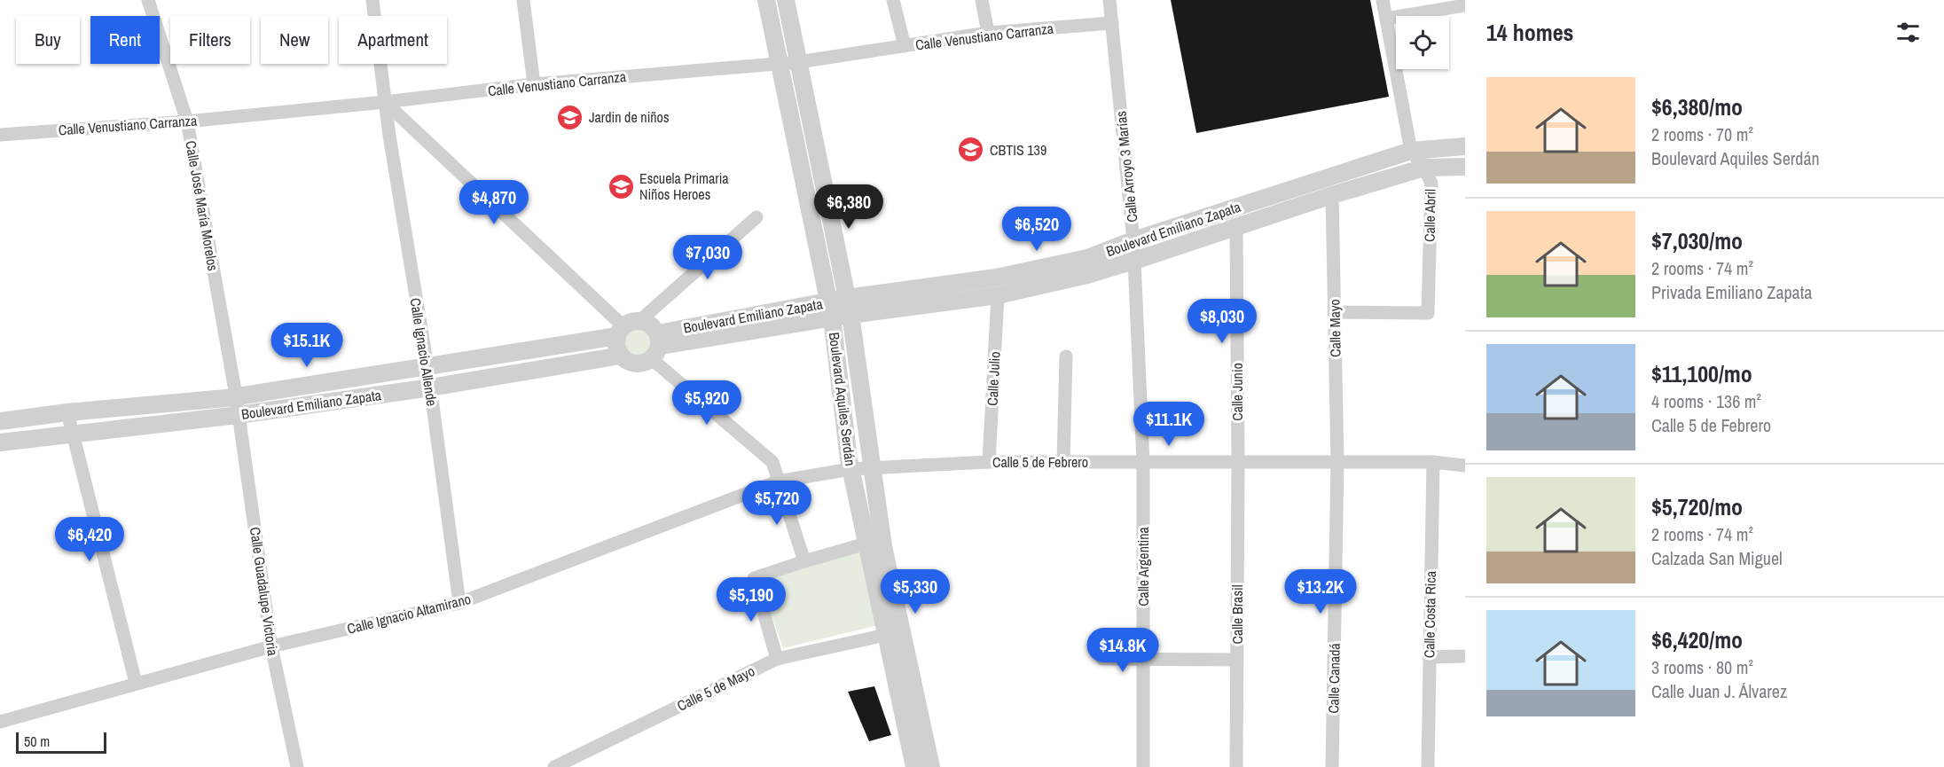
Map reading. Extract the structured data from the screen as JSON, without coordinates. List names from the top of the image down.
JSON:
{
  "streets": {
    "street": [
      "Calle Venustiano Carranza",
      "Calle Arroyo 3 Marías",
      "Calle José María Morelos",
      "Calle Abril",
      "Boulevard Emiliano Zapata",
      "Calle Mayo",
      "Calle Ignacio Allende",
      "Calle Julio",
      "Calle Junio",
      "Boulevard Aquiles Serdán",
      "Calle 5 de Febrero",
      "Calle Argentina",
      "Calle Guadalupe Victoria",
      "Calle Ignacio Altamirano",
      "Calle Brasil",
      "Calle Costa Rica",
      "Calle Canadá",
      "Calle 5 de Mayo"
    ]
  },
  "crossings": [
    ["Calle Venustiano Carranza", "Calle Arroyo 3 Marías"],
    ["Calle Venustiano Carranza", "Calle José María Morelos"],
    ["Calle Venustiano Carranza", "Calle Ignacio Allende"],
    ["Calle Venustiano Carranza", "Boulevard Aquiles Serdán"],
    ["Calle Arroyo 3 Marías", "Boulevard Emiliano Zapata"],
    ["Calle Arroyo 3 Marías", "Calle 5 de Febrero"],
    ["Calle Arroyo 3 Marías", "Calle Argentina"],
    ["Calle José María Morelos", "Boulevard Emiliano Zapata"],
    ["Calle José María Morelos", "Calle Guadalupe Victoria"],
    ["Calle Abril", "Boulevard Emiliano Zapata"],
    ["Calle Abril", "Calle Mayo"],
    ["Boulevard Emiliano Zapata", "Calle Mayo"],
    ["Boulevard Emiliano Zapata", "Calle Ignacio Allende"],
    ["Boulevard Emiliano Zapata", "Calle Julio"],
    ["Boulevard Emiliano Zapata", "Calle Junio"],
    ["Boulevard Emiliano Zapata", "Boulevard Aquiles Serdán"],
    ["Boulevard Emiliano Zapata", "Calle Guadalupe Victoria"],
    ["Calle Mayo", "Calle 5 de Febrero"],
    ["Calle Mayo", "Calle Canadá"],
    ["Calle Ignacio Allende", "Calle Ignacio Altamirano"],
    ["Calle Julio", "Calle 5 de Febrero"],
    ["Calle Junio", "Calle 5 de Febrero"],
    ["Calle Junio", "Calle Brasil"],
    ["Boulevard Aquiles Serdán", "Calle 5 de Febrero"],
    ["Boulevard Aquiles Serdán", "Calle Ignacio Altamirano"],
    ["Boulevard Aquiles Serdán", "Calle 5 de Mayo"],
    ["Calle 5 de Febrero", "Calle Argentina"],
    ["Calle 5 de Febrero", "Calle Ignacio Altamirano"],
    ["Calle 5 de Febrero", "Calle Brasil"],
    ["Calle 5 de Febrero", "Calle Costa Rica"],
    ["Calle 5 de Febrero", "Calle Canadá"],
    ["Calle Guadalupe Victoria", "Calle Ignacio Altamirano"]
  ],
  "places": {
    "school or university": ["Jardin de niños", "CBTIS 139", "Escuela Primaria Niños Heroes"]
  },
  "scale_bar": "50 m",
  "page": {
    "heading": "14 homes",
    "chip": [
      "Buy",
      "Rent",
      "Filters",
      "New",
      "Apartment"
    ],
    "list": [
      {
        "name": "$6,380/mo",
        "note": "2 rooms · 70 m² · Boulevard Aquiles Serdán"
      },
      {
        "name": "$7,030/mo",
        "note": "2 rooms · 74 m² · Privada Emiliano Zapata"
      },
      {
        "name": "$11,100/mo",
        "note": "4 rooms · 136 m² · Calle 5 de Febrero"
      },
      {
        "name": "$5,720/mo",
        "note": "2 rooms · 74 m² · Calzada San Miguel"
      },
      {
        "name": "$6,420/mo",
        "note": "3 rooms · 80 m² · Calle Juan J. Álvarez"
      }
    ],
    "price": [
      "$4,870",
      "$6,380",
      "$6,520",
      "$7,030",
      "$8,030",
      "$15.1K",
      "$5,920",
      "$11.1K",
      "$5,720",
      "$6,420",
      "$5,330",
      "$13.2K",
      "$5,190",
      "$14.8K"
    ],
    "scale": "50 m"
  }
}
